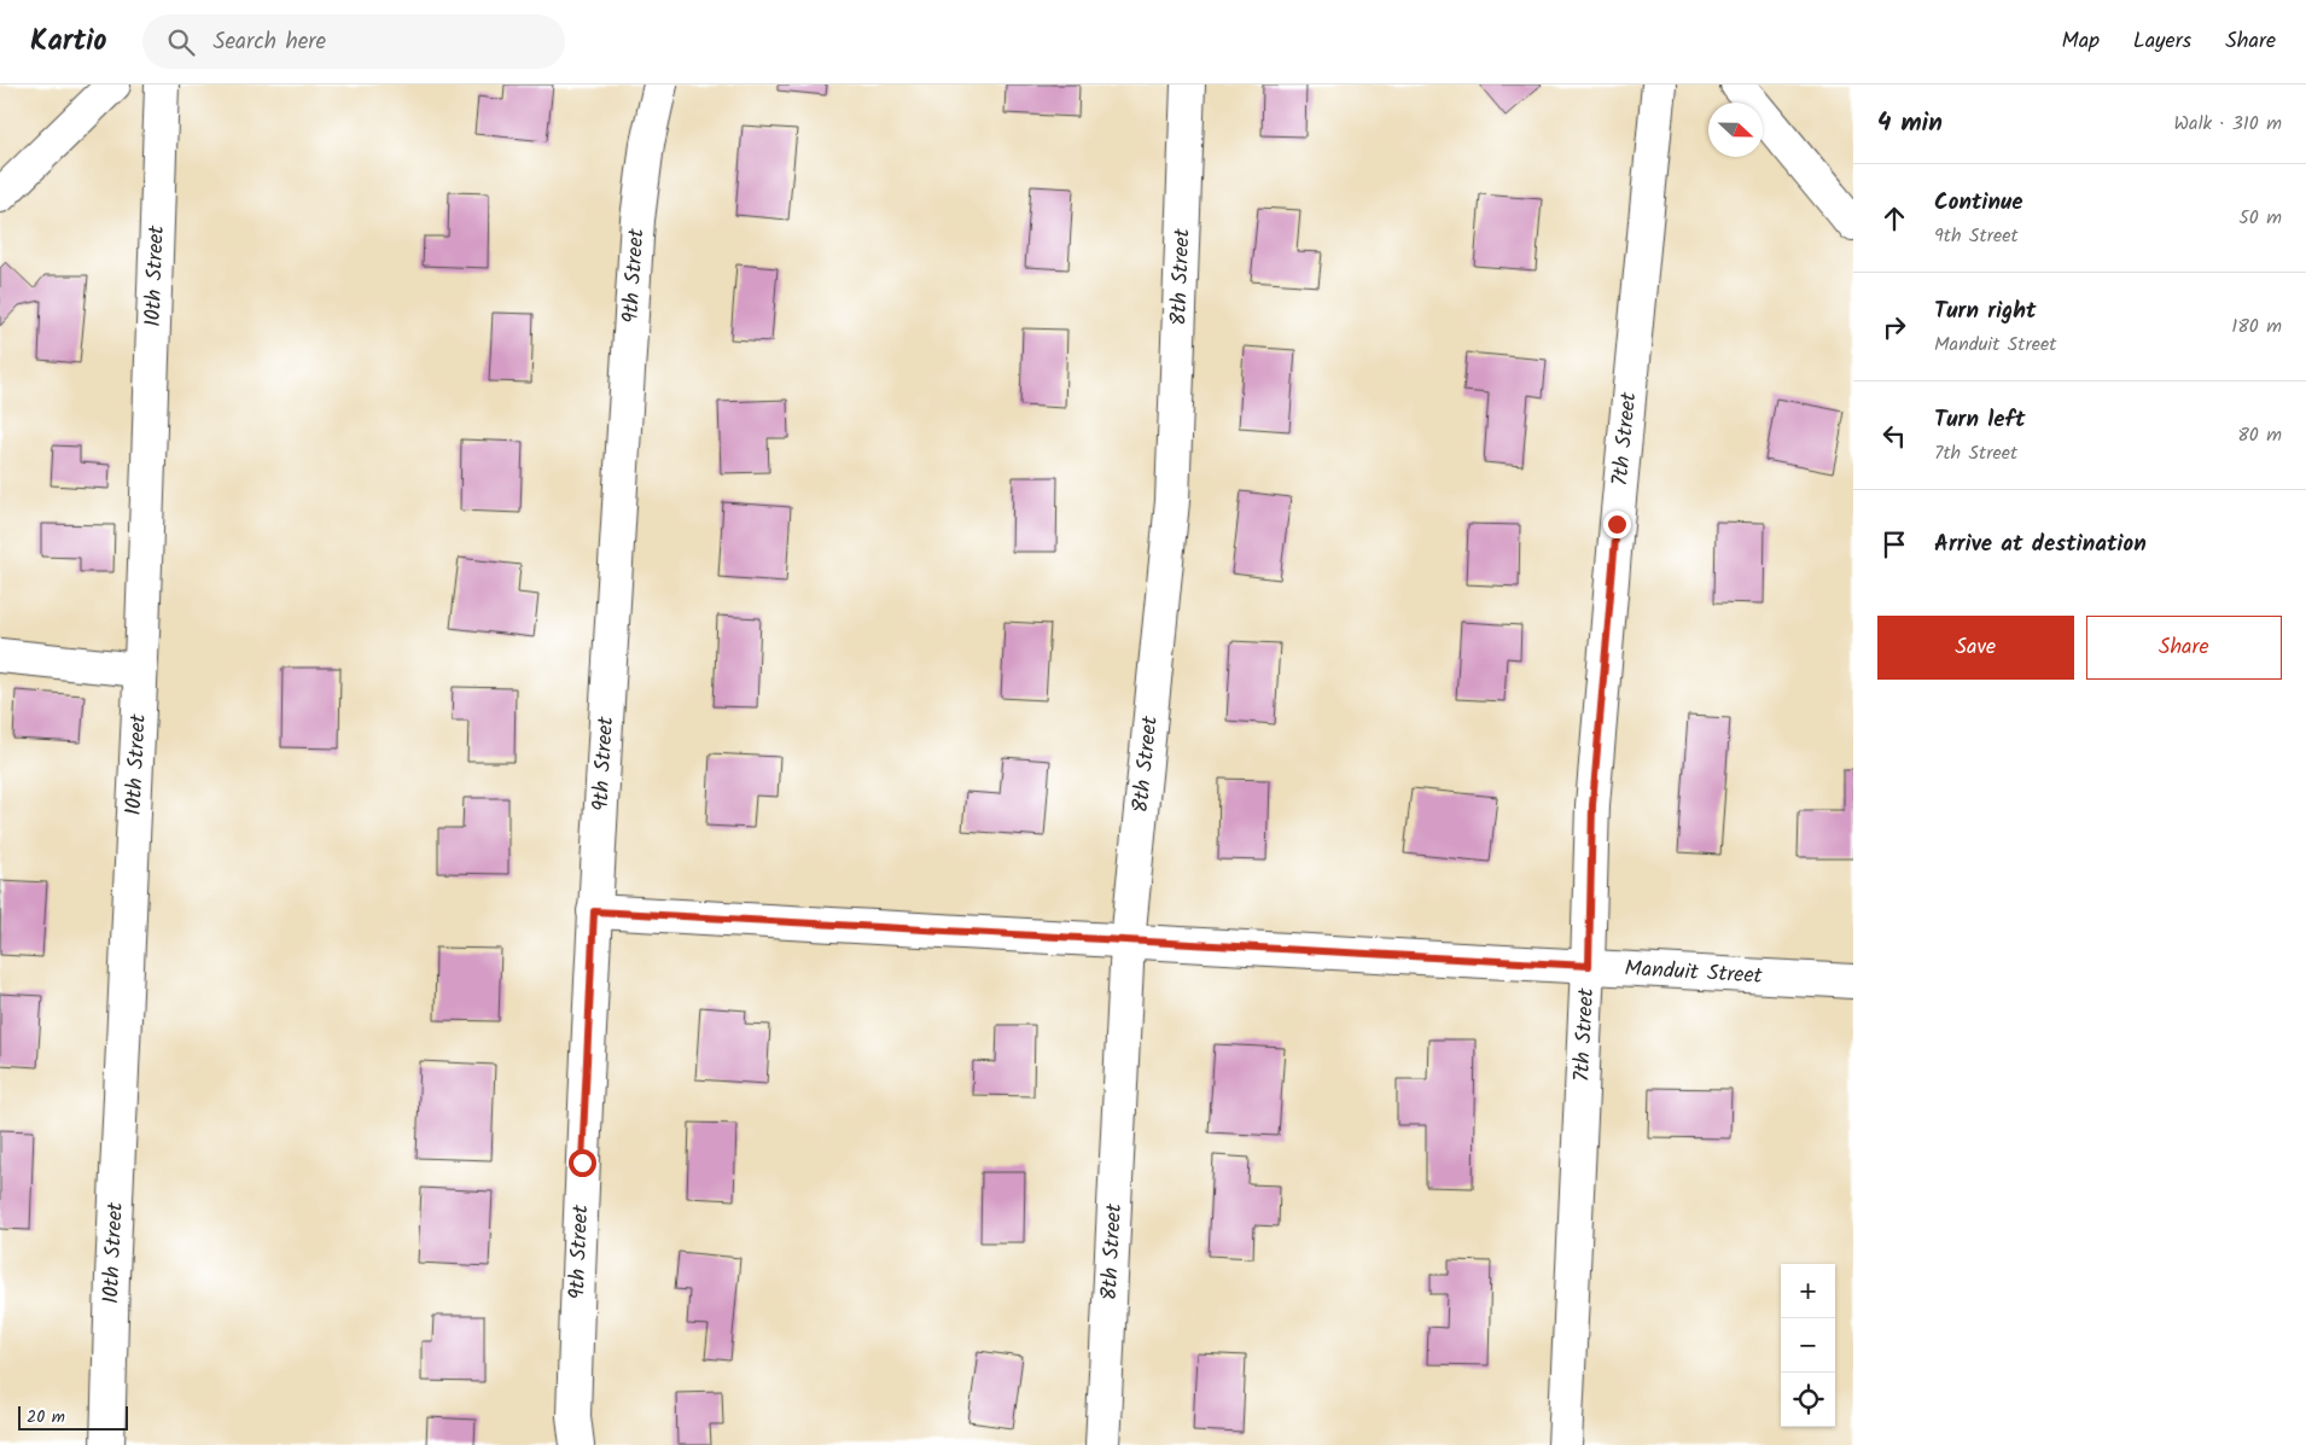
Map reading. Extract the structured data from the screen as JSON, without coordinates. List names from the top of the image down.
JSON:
{
  "streets": {
    "street": [
      "9th Street",
      "10th Street",
      "8th Street",
      "7th Street",
      "Manduit Street"
    ]
  },
  "crossings": [
    ["9th Street", "Manduit Street"],
    ["8th Street", "Manduit Street"],
    ["7th Street", "Manduit Street"]
  ],
  "scale_bar": "20 m",
  "north": "right",
  "page": {
    "header": "Kartio",
    "search": "Search here",
    "nav": ["Map", "Layers", "Share"],
    "heading": ["4 min", "Walk · 310 m"],
    "list": [
      ["Continue", "9th Street", "50 m"],
      ["Turn right", "Manduit Street", "180 m"],
      ["Turn left", "7th Street", "80 m"],
      "Arrive at destination"
    ],
    "buttons": ["Save", "Share"],
    "map_buttons": ["+", "−"],
    "scale": "20 m"
  }
}
